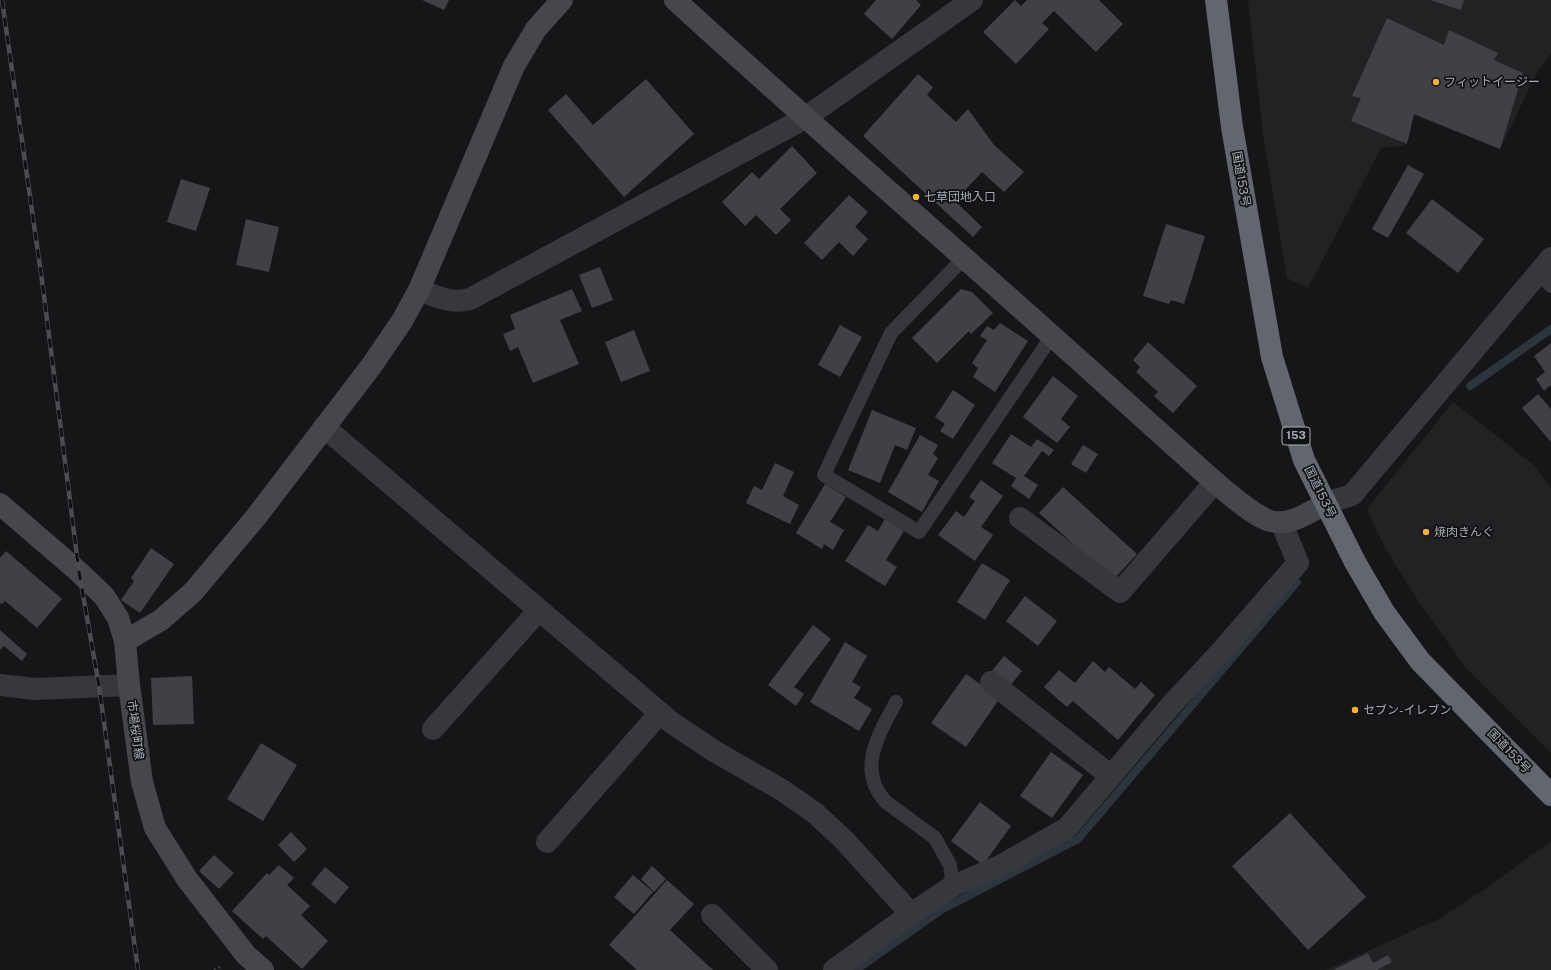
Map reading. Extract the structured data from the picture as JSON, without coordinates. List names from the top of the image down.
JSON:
{
  "streets": {
    "highway": ["国道153号", "153"],
    "street": ["市場桜町線"]
  },
  "places": [
    "フィットイージー",
    "七草団地入口",
    "焼肉きんぐ",
    "セブン-イレブン"
  ]
}
